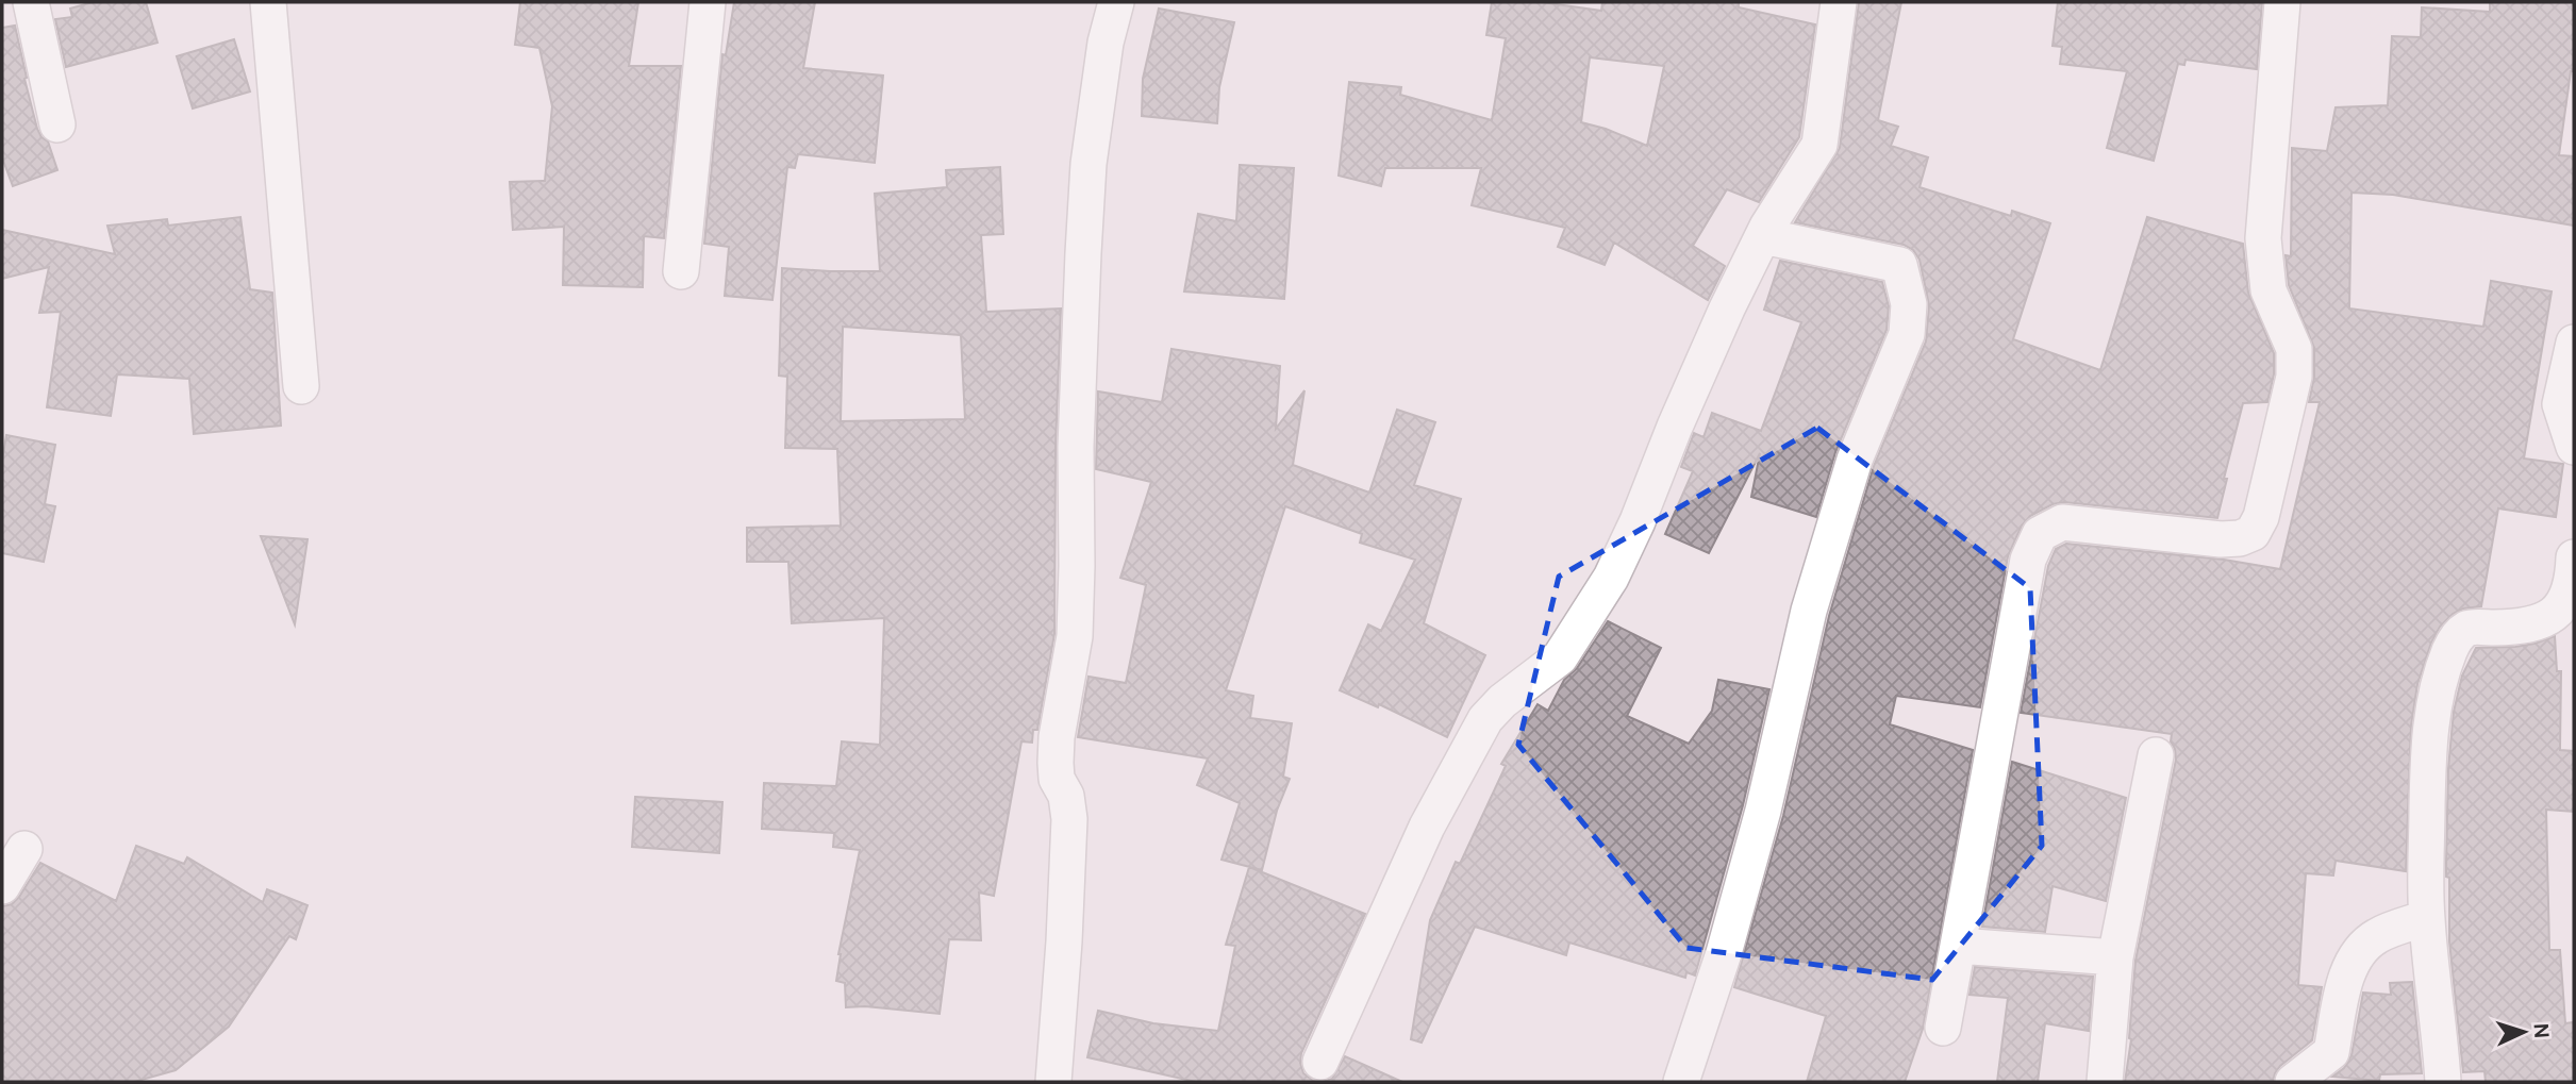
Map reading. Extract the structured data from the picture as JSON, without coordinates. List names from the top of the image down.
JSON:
{
  "north": "right"
}
